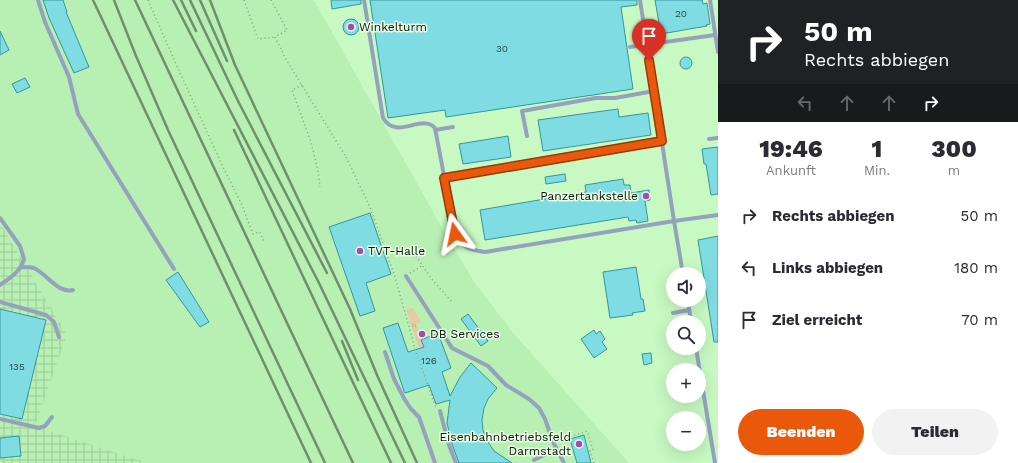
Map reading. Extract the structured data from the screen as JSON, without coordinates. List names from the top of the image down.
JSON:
{
  "places": [
    "Winkelturm",
    "Panzertankstelle",
    "TVT-Halle",
    "DB Services",
    "Eisenbahnbetriebsfeld Darmstadt"
  ],
  "house_numbers": [
    "20",
    "30",
    "126",
    "135"
  ],
  "page": {
    "turn": ["50 m", "Rechts abbiegen"],
    "eta": [
      "19:46",
      "Ankunft",
      "1",
      "Min.",
      "300",
      "m"
    ],
    "list": [
      {
        "name": "Rechts abbiegen",
        "value": "50 m"
      },
      {
        "name": "Links abbiegen",
        "value": "180 m"
      },
      {
        "name": "Ziel erreicht",
        "value": "70 m"
      }
    ],
    "map_buttons": ["+", "−"],
    "buttons": ["Beenden", "Teilen"]
  }
}
